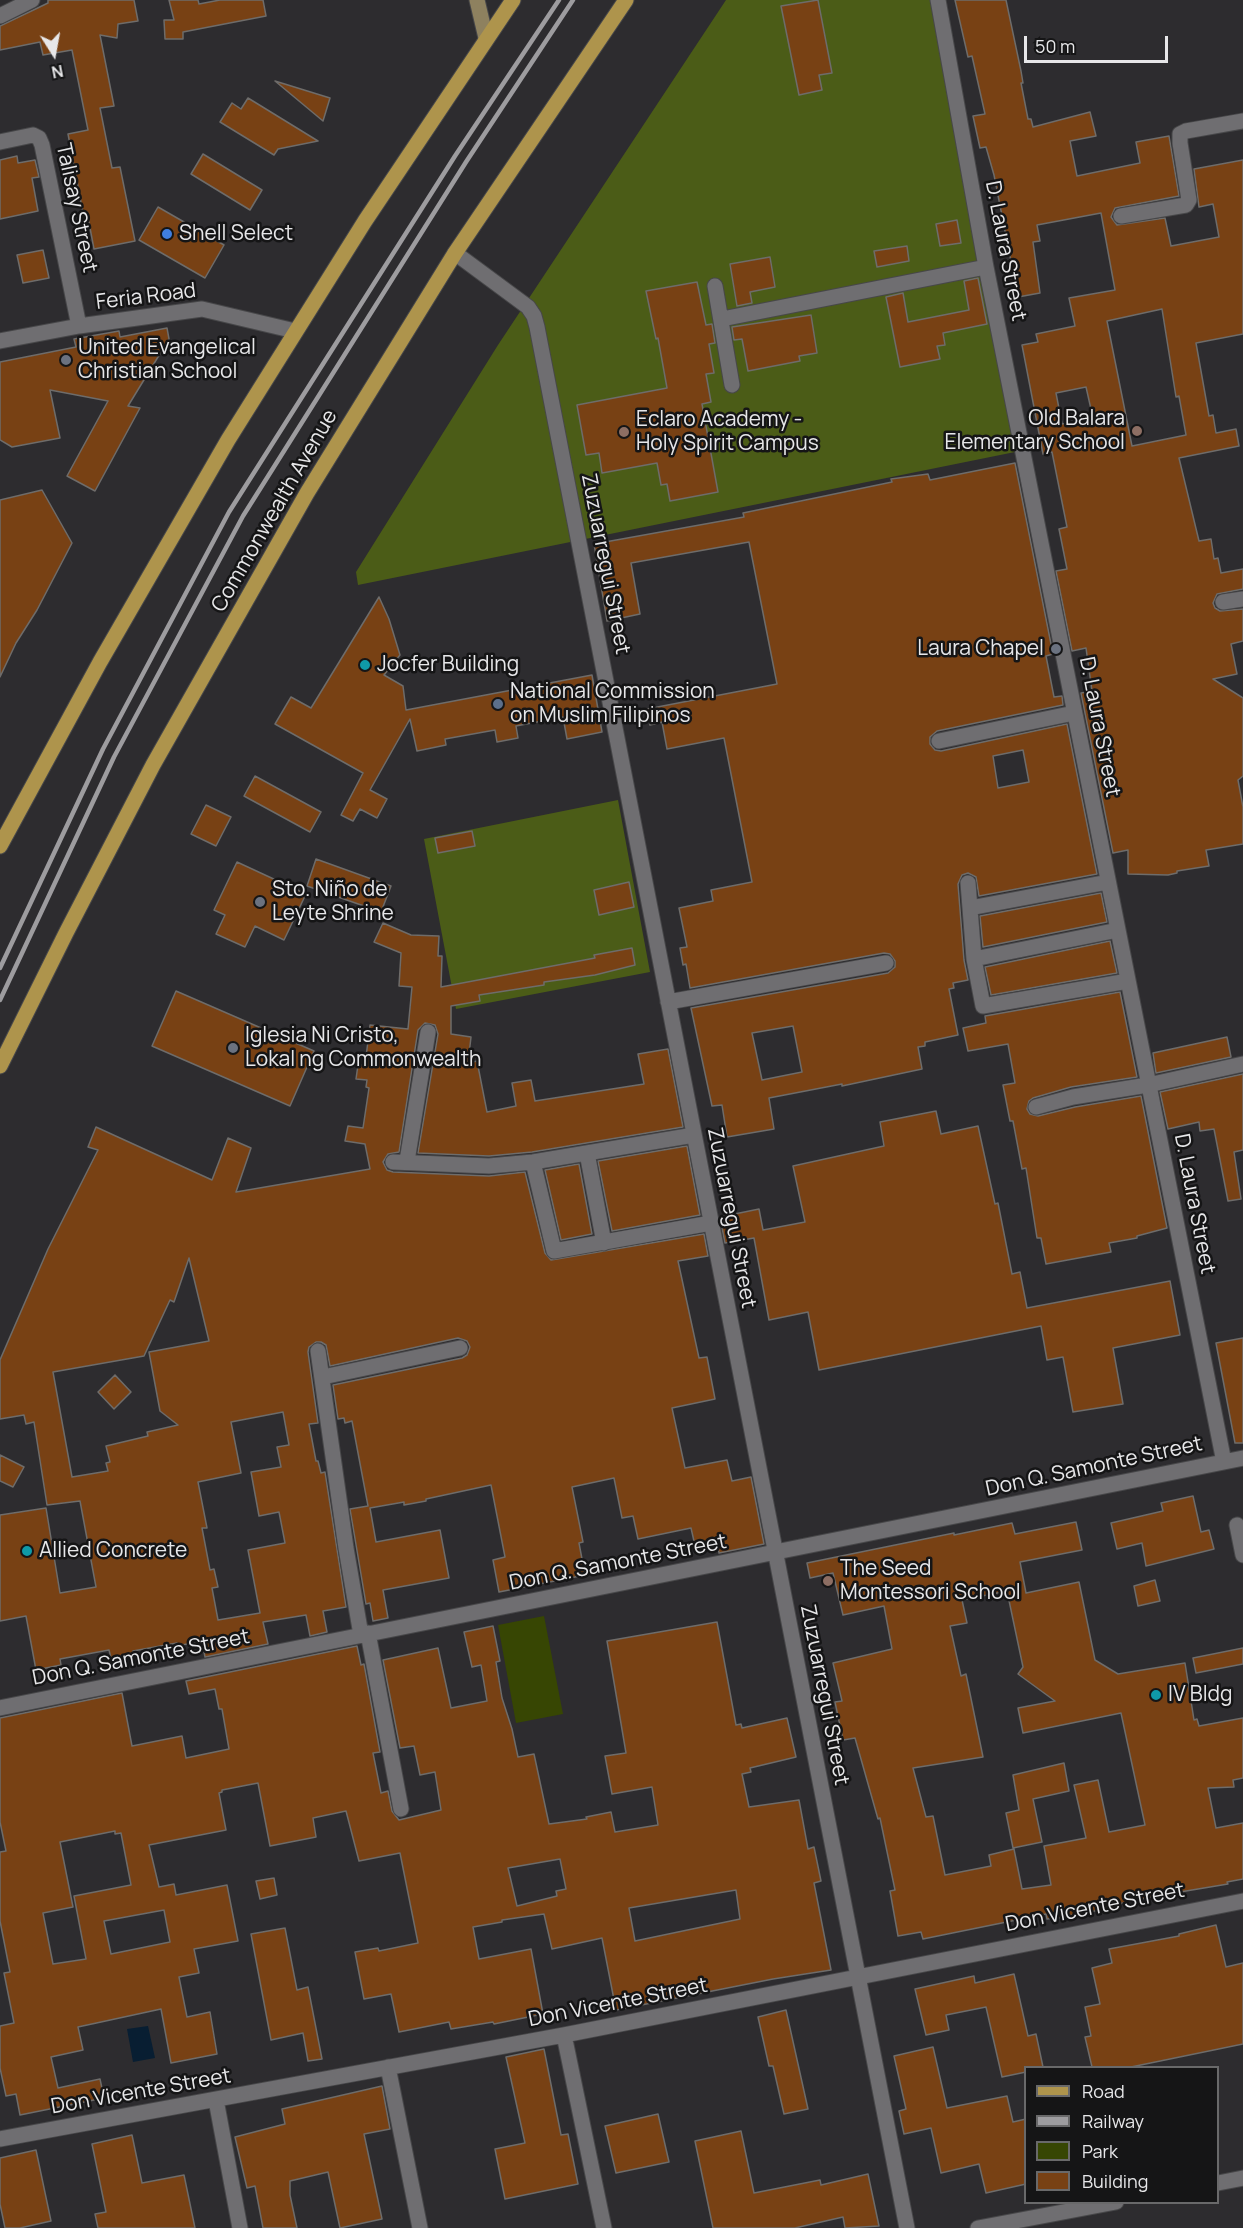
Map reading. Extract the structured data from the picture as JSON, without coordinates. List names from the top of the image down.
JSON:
{
  "streets": {
    "main road": ["Commonwealth Avenue"],
    "street": [
      "Talisay Street",
      "D. Laura Street",
      "Feria Road",
      "Zuzuarregui Street",
      "Don Q. Samonte Street",
      "Don Vicente Street"
    ]
  },
  "crossings": [
    ["Talisay Street", "Feria Road"],
    ["D. Laura Street", "Don Q. Samonte Street"],
    ["Commonwealth Avenue", "Zuzuarregui Street"],
    ["Zuzuarregui Street", "Don Q. Samonte Street"],
    ["Zuzuarregui Street", "Don Vicente Street"]
  ],
  "places": [
    "Shell Select",
    "United Evangelical Christian School",
    "Old Balara Elementary School",
    "Eclaro Academy - Holy Spirit Campus",
    "Laura Chapel",
    "Jocfer Building",
    "National Commission on Muslim Filipinos",
    "Sto. Niño de Leyte Shrine",
    "Iglesia Ni Cristo, Lokal ng Commonwealth",
    "Allied Concrete",
    "The Seed Montessori School",
    "IV Bldg"
  ],
  "legend": [
    "Road",
    "Railway",
    "Park",
    "Building"
  ],
  "scale_bar": "50 m",
  "north": "bottom"
}
